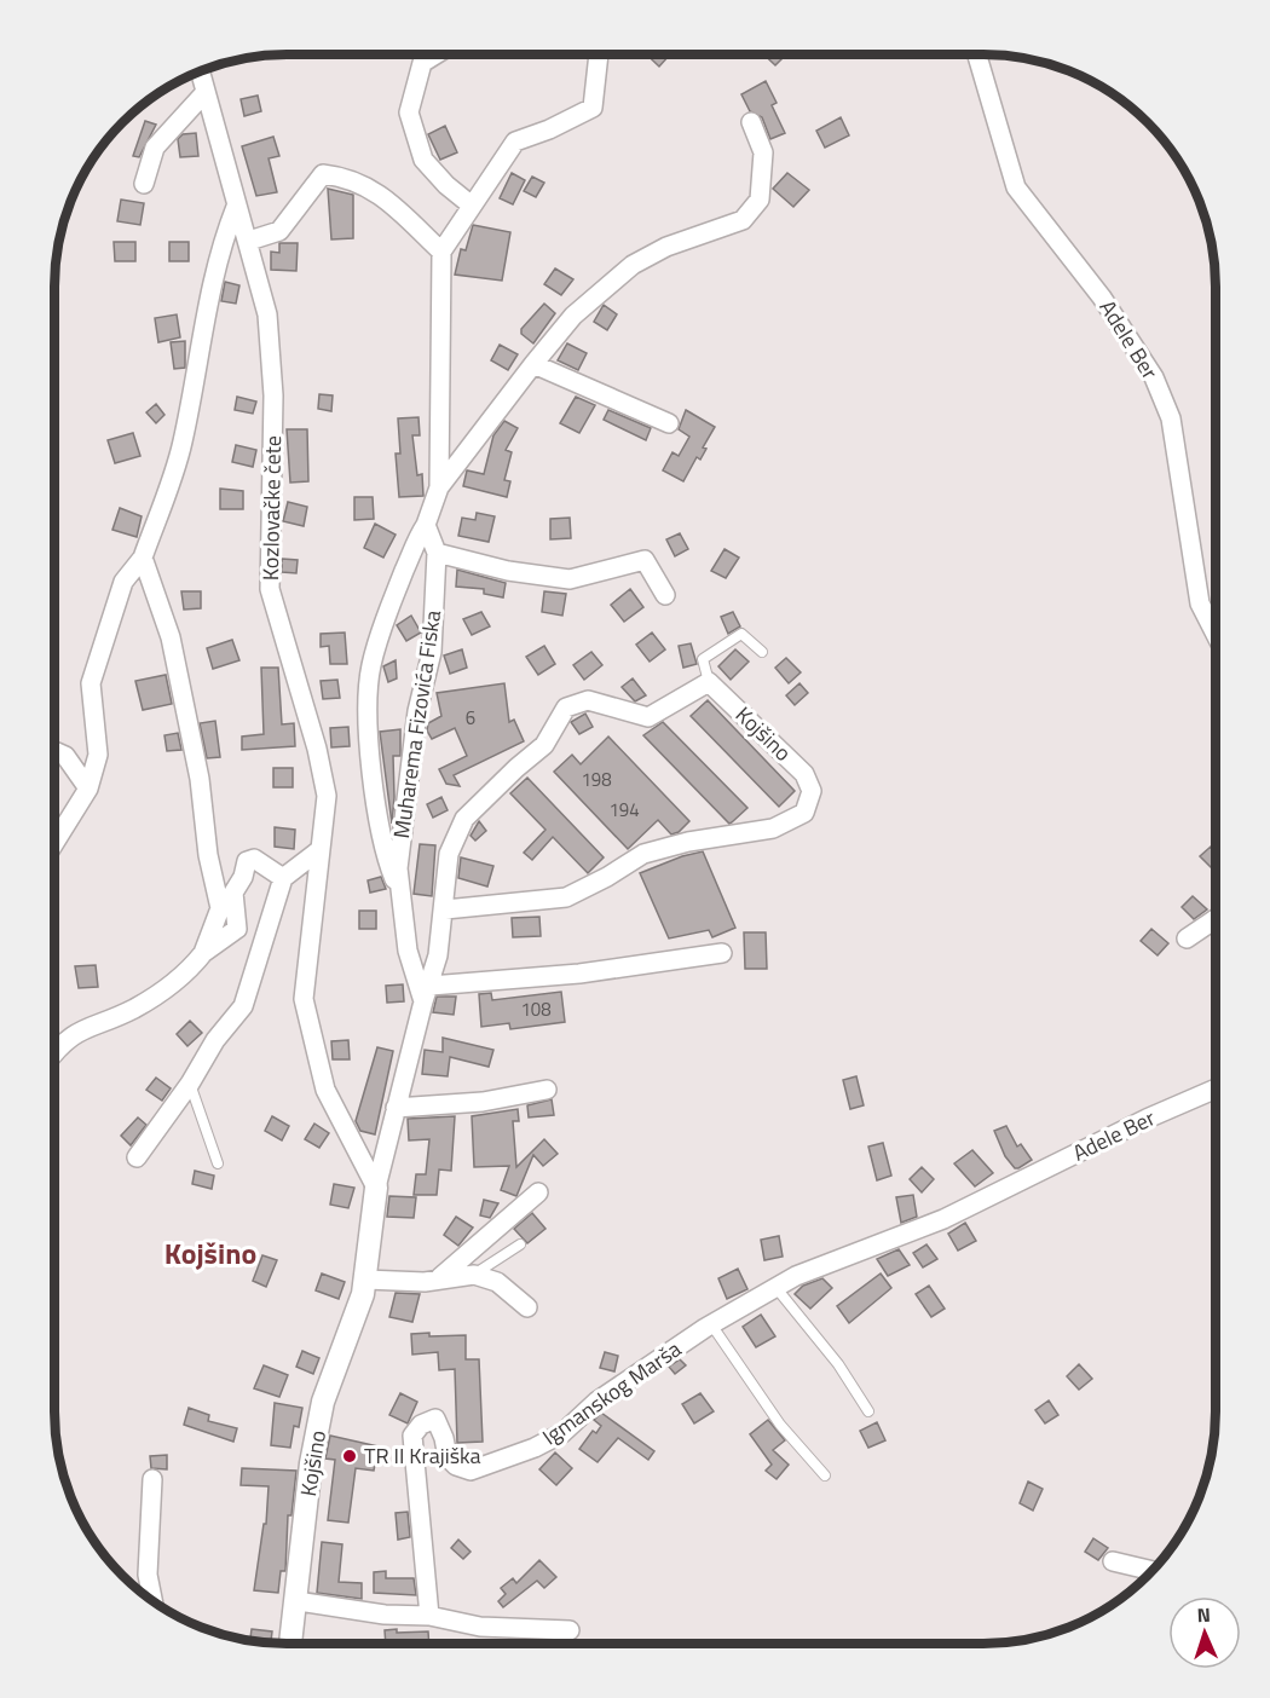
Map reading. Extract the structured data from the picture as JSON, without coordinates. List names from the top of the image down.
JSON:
{
  "streets": {
    "street": [
      "Adele Ber",
      "Kozlovačke čete",
      "Muharema Fizovića Fiska",
      "Kojšino",
      "Igmanskog Marša"
    ]
  },
  "crossings": [
    ["Adele Ber", "Igmanskog Marša"],
    ["Kozlovačke čete", "Kojšino"],
    ["Muharema Fizovića Fiska", "Kojšino"]
  ],
  "districts": ["Kojšino"],
  "places": ["TR II Krajiška"],
  "house_numbers": [
    "6",
    "198",
    "194",
    "108"
  ],
  "north": "top"
}
